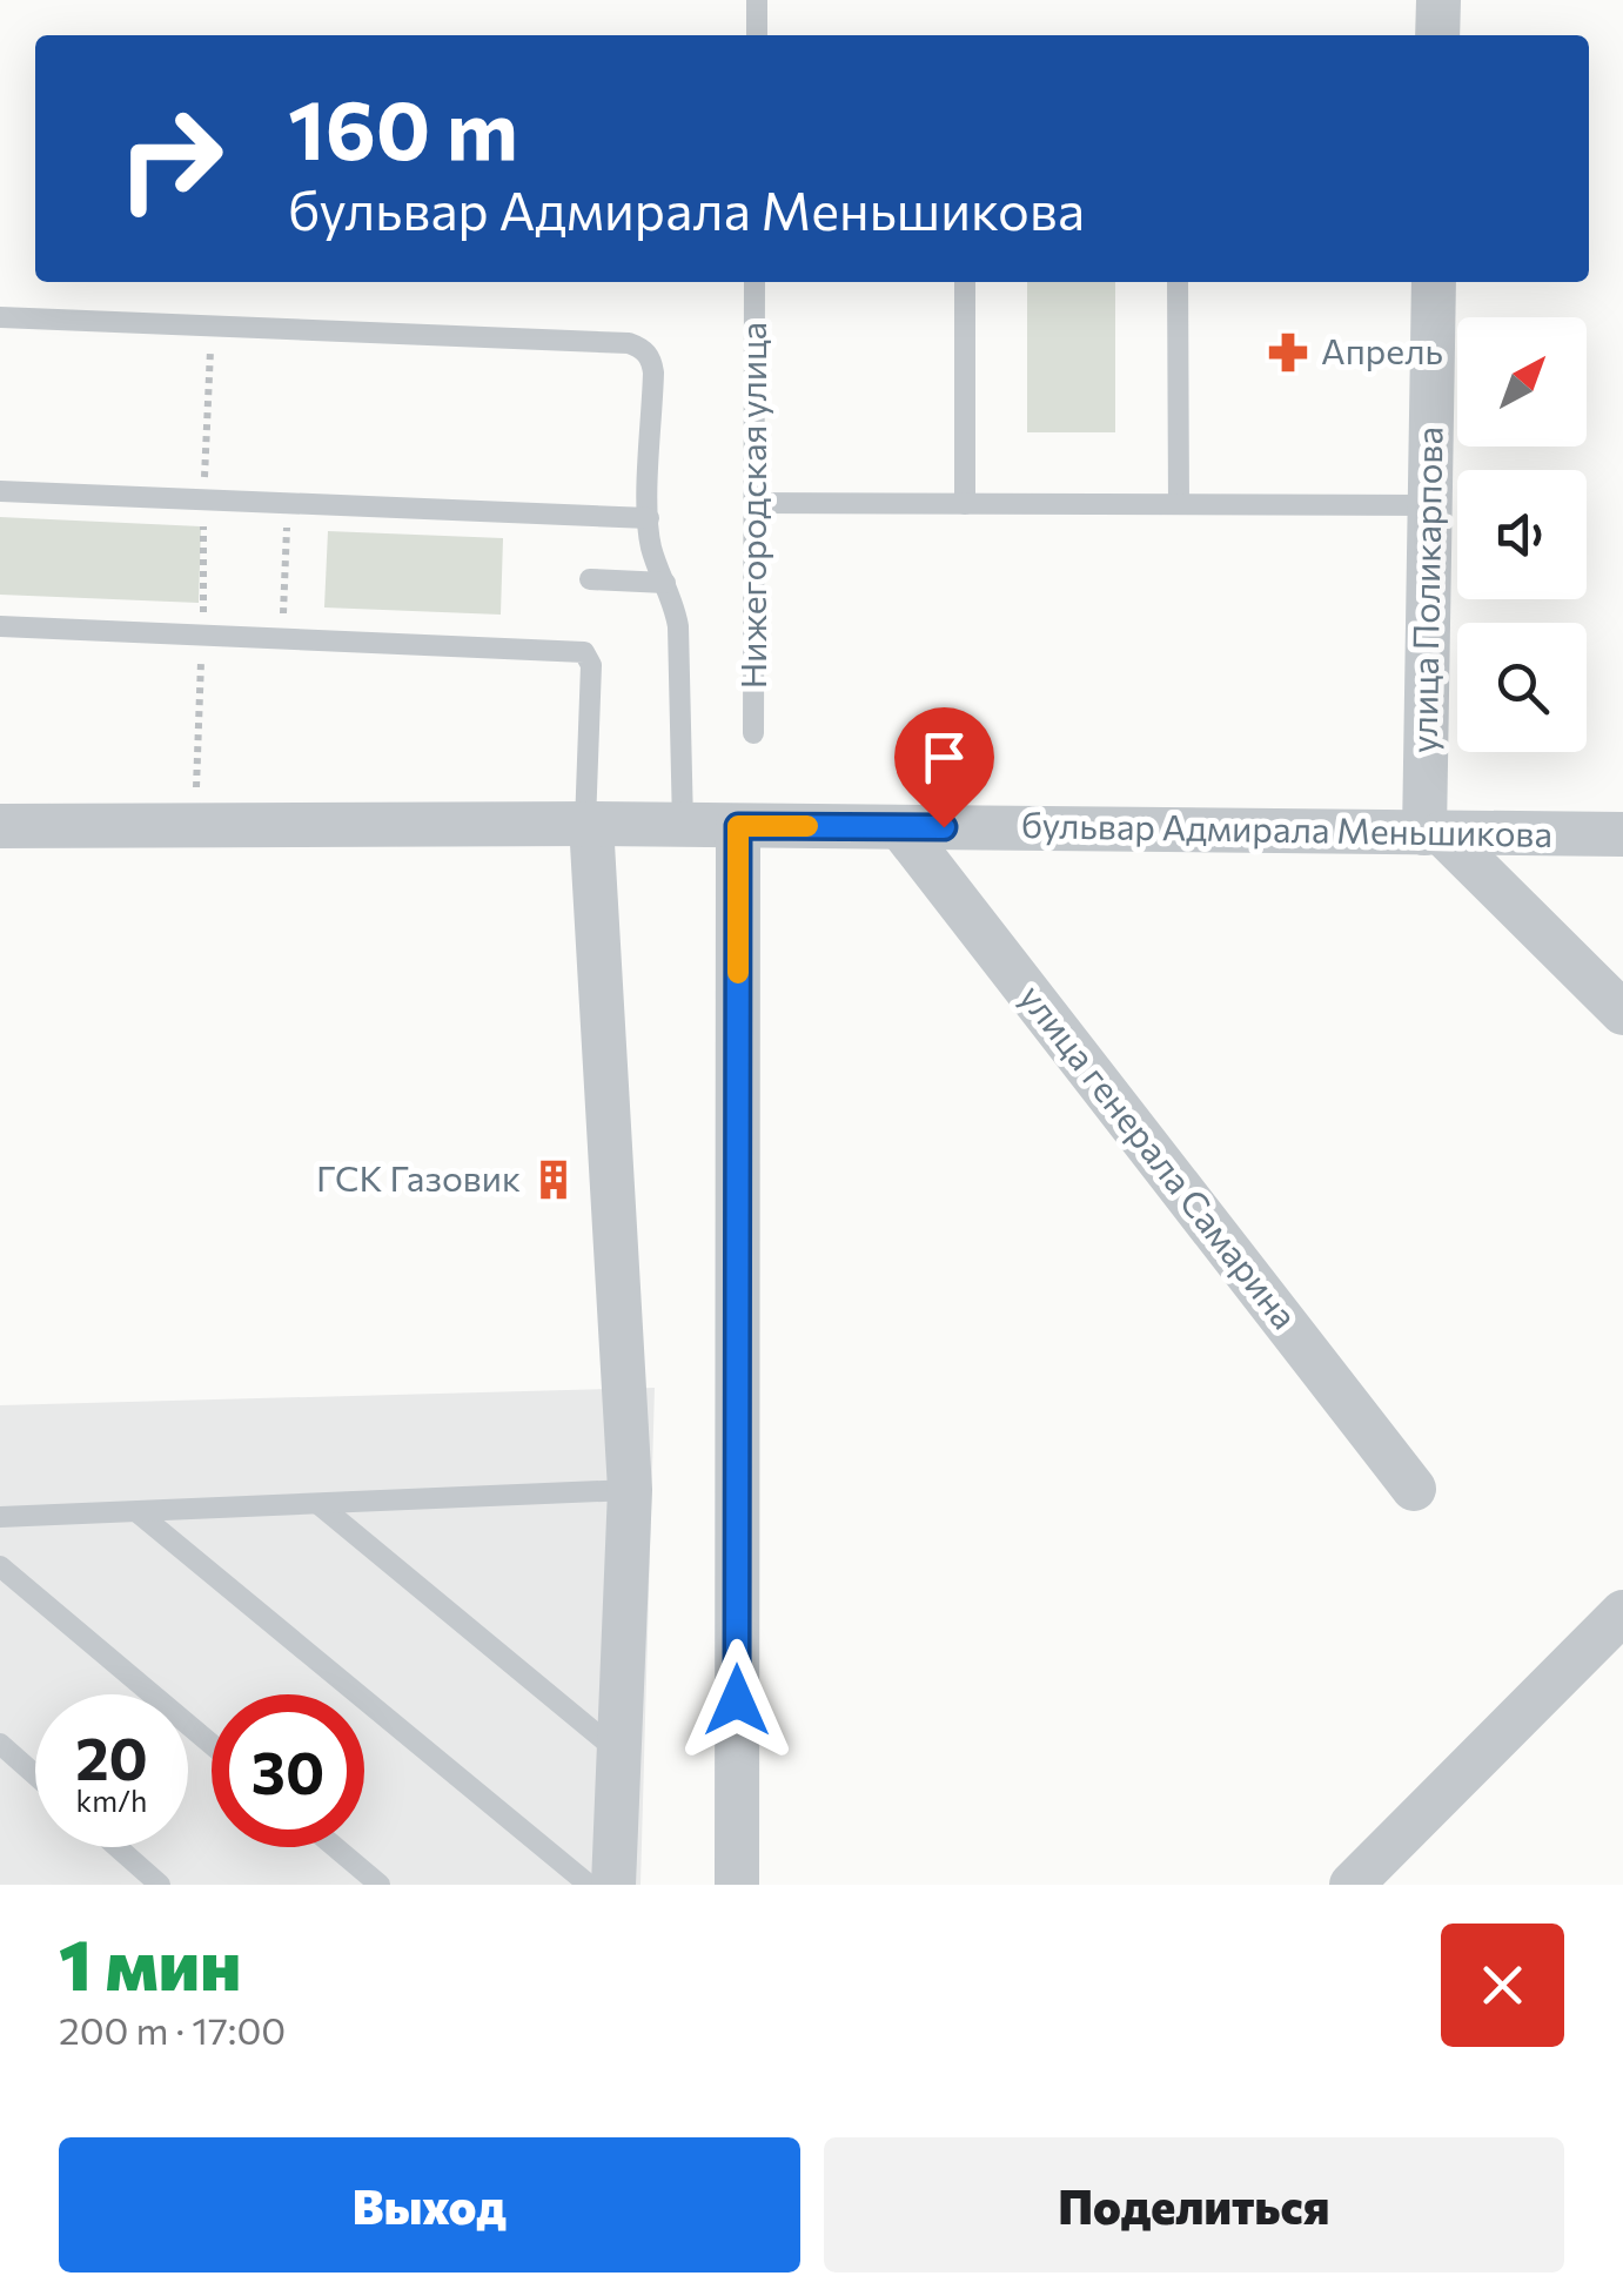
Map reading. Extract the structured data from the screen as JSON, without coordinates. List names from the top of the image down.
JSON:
{
  "streets": {
    "street": ["улица Поликарпова", "бульвар Адмирала Меньшикова", "улица генерала Самарина"],
    "lane": ["Нижегородская улица"]
  },
  "crossings": [
    ["улица Поликарпова", "бульвар Адмирала Меньшикова"],
    ["бульвар Адмирала Меньшикова", "улица генерала Самарина"]
  ],
  "places": {
    "pharmacy": ["Апрель"],
    "building": ["ГСК Газовик"]
  },
  "north": "top right",
  "page": {
    "turn": ["160 m", "бульвар Адмирала Меньшикова"],
    "speed": "20 km/h",
    "limit": "30",
    "heading": ["1 мин", "200 m · 17:00"],
    "buttons": ["Выход", "Поделиться"]
  }
}
